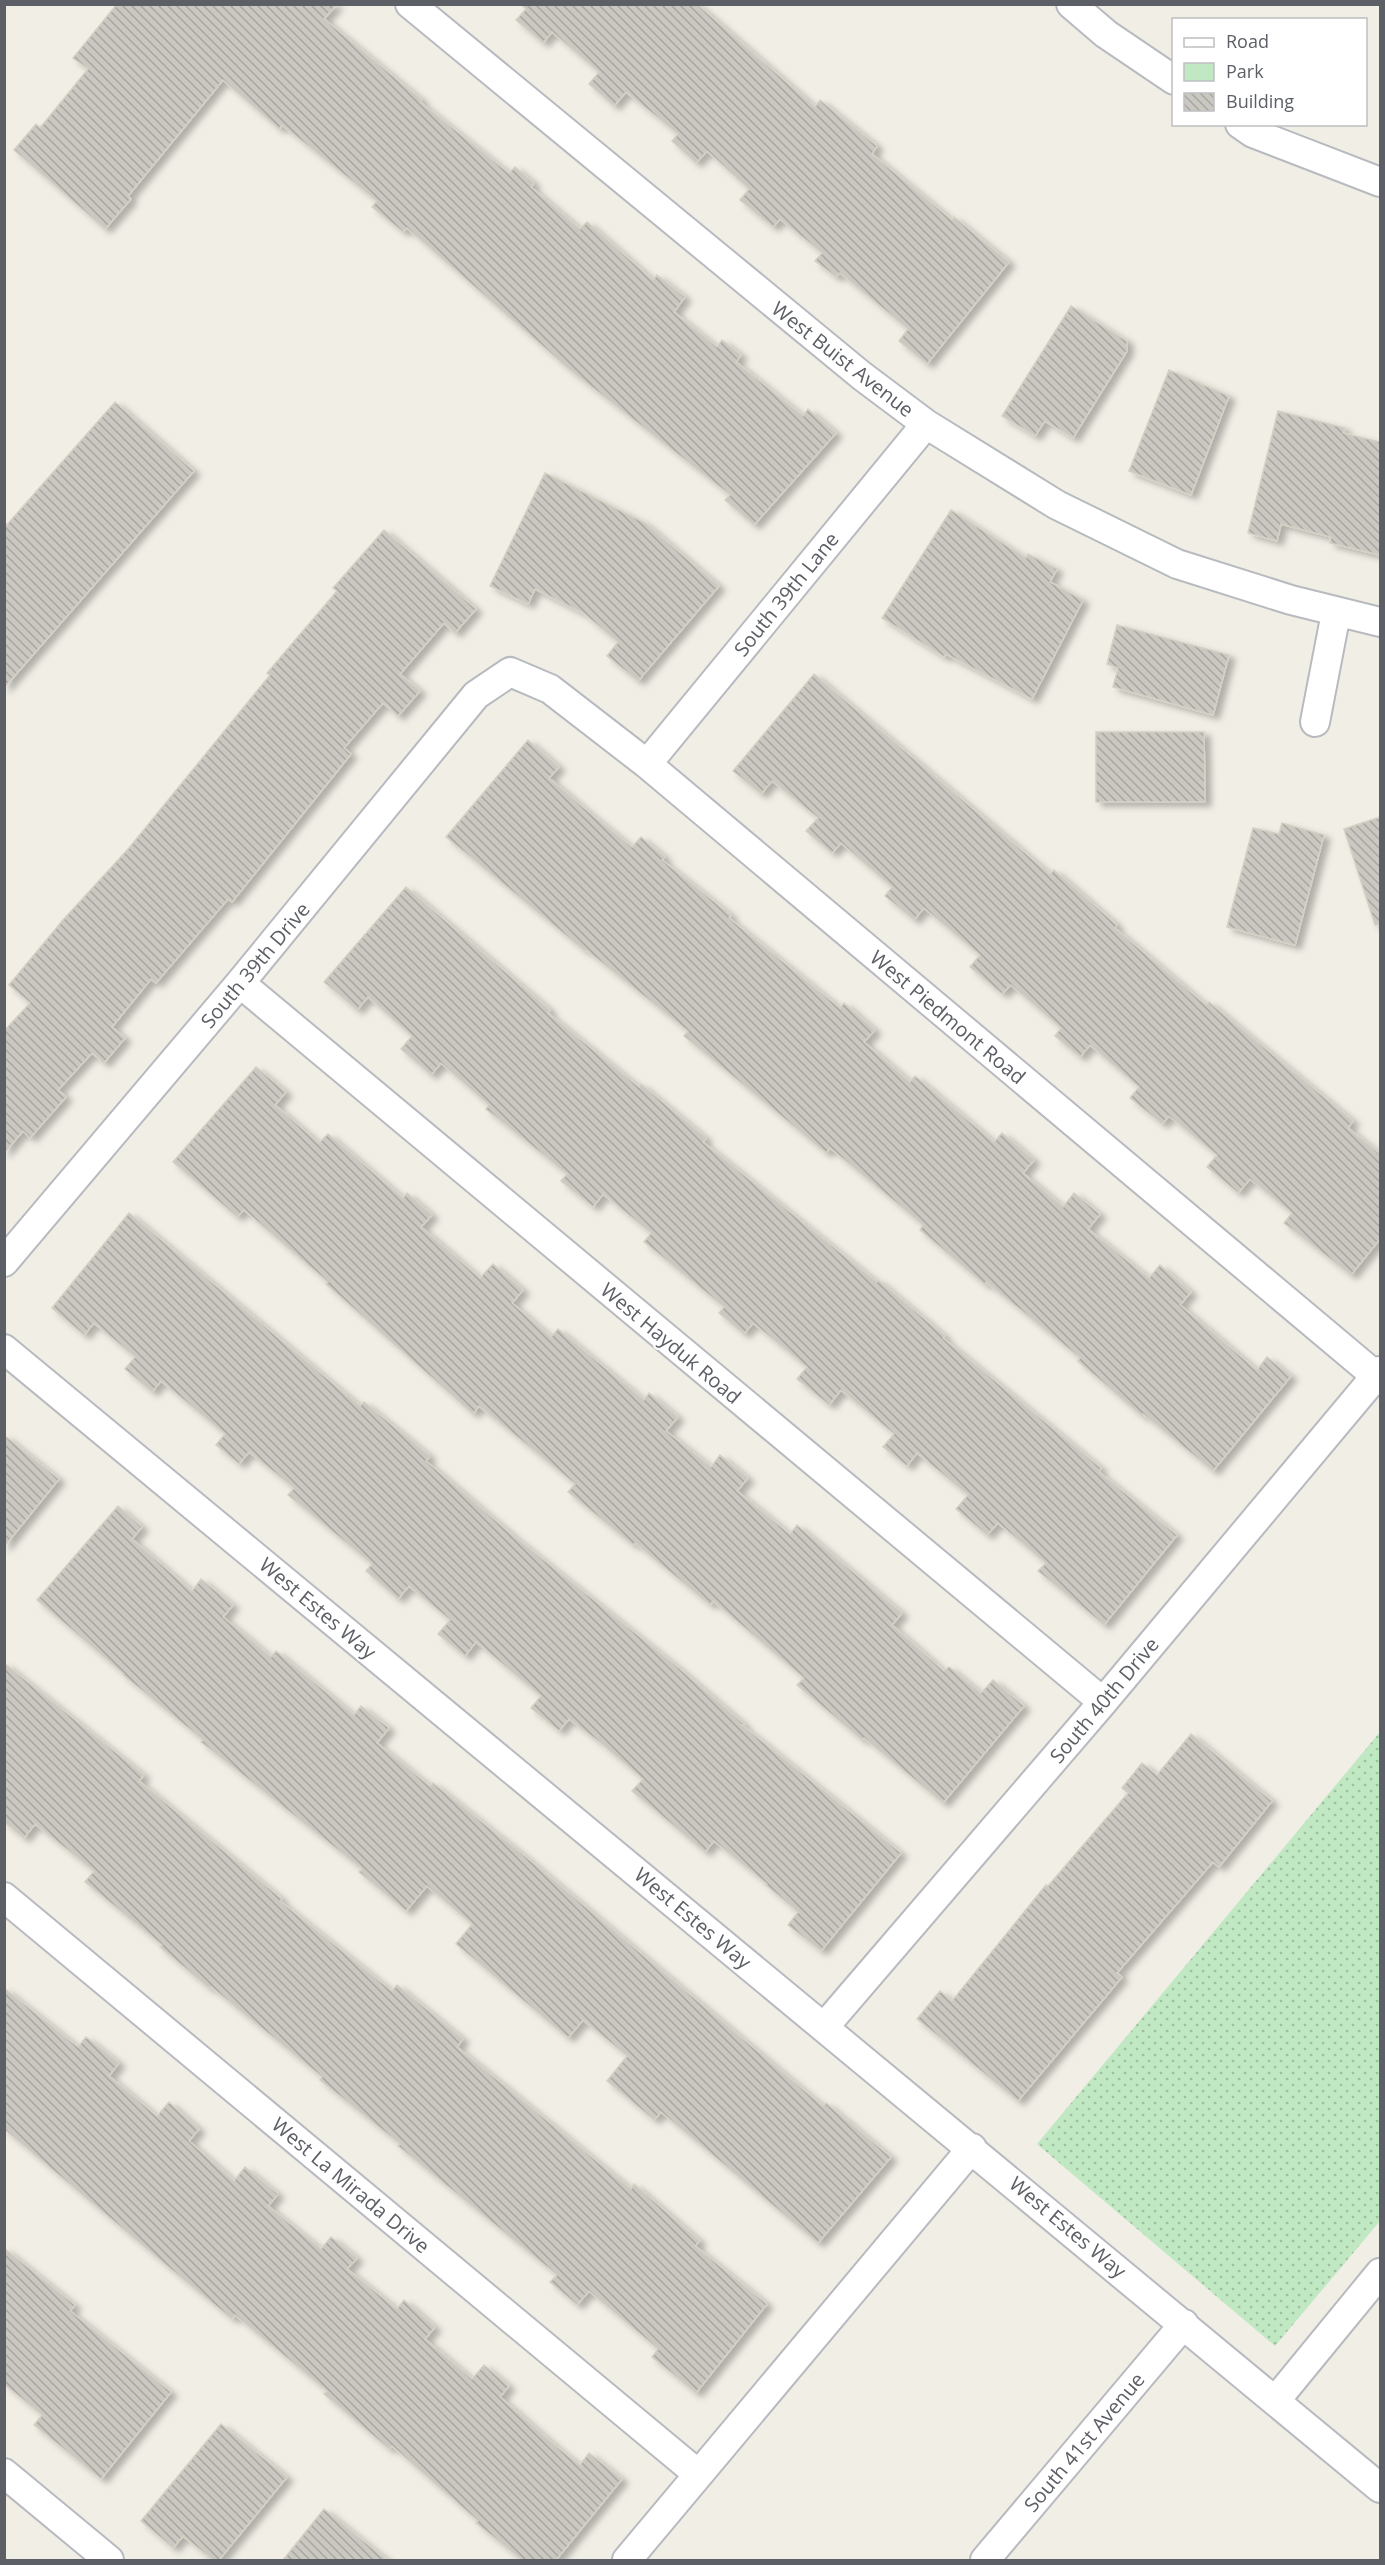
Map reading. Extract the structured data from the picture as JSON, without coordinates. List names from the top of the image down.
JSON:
{
  "streets": {
    "street": [
      "West Buist Avenue",
      "South 39th Lane",
      "South 39th Drive",
      "West Piedmont Road",
      "West Hayduk Road",
      "West Estes Way",
      "South 40th Drive",
      "West La Mirada Drive",
      "South 41st Avenue"
    ]
  },
  "crossings": [
    ["West Buist Avenue", "South 39th Lane"],
    ["South 39th Lane", "West Piedmont Road"],
    ["South 39th Drive", "West Piedmont Road"],
    ["South 39th Drive", "West Hayduk Road"],
    ["West Piedmont Road", "South 40th Drive"],
    ["West Hayduk Road", "South 40th Drive"],
    ["West Estes Way", "South 40th Drive"],
    ["West Estes Way", "South 41st Avenue"]
  ],
  "legend": ["Road", "Park", "Building"]
}
